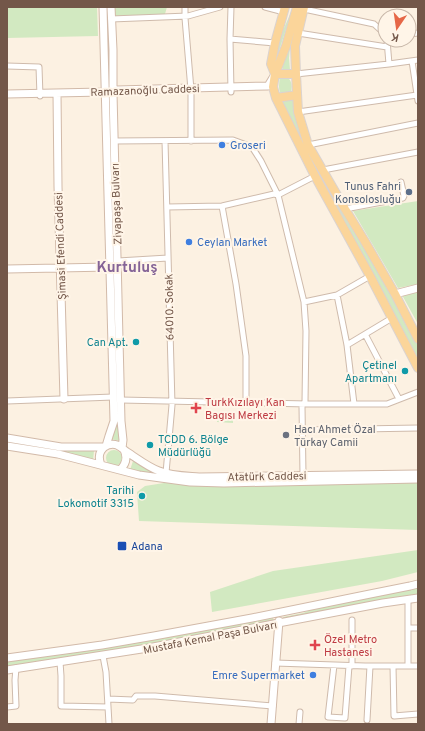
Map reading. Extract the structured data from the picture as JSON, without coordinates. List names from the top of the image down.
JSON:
{
  "streets": {
    "main road": [
      "Ramazanoğlu Caddesi",
      "Ziyapaşa Bulvarı",
      "Şimasi Efendi Caddesi",
      "Atatürk Caddesi",
      "Mustafa Kemal Paşa Bulvarı"
    ],
    "street": ["64010. Sokak"]
  },
  "crossings": [
    ["Ramazanoğlu Caddesi", "Ziyapaşa Bulvarı"],
    ["Ramazanoğlu Caddesi", "Şimasi Efendi Caddesi"],
    ["Ziyapaşa Bulvarı", "Atatürk Caddesi"],
    ["64010. Sokak", "Atatürk Caddesi"]
  ],
  "districts": ["Kurtuluş"],
  "places": {
    "other": [
      "Groseri",
      "Tunus Fahri Konsolosluğu",
      "Ceylan Market",
      "Can Apt.",
      "Çetinel Apartmanı",
      "Hacı Ahmet Özal Türkay Camii",
      "TCDD 6. Bölge Müdürlüğü",
      "Tarihi Lokomotif 3315",
      "Emre Supermarket"
    ],
    "health": ["TurkKızılayı Kan Bagısı Merkezi", "Özel Metro Hastanesi"],
    "transit": ["Adana"]
  },
  "north": "bottom"
}
